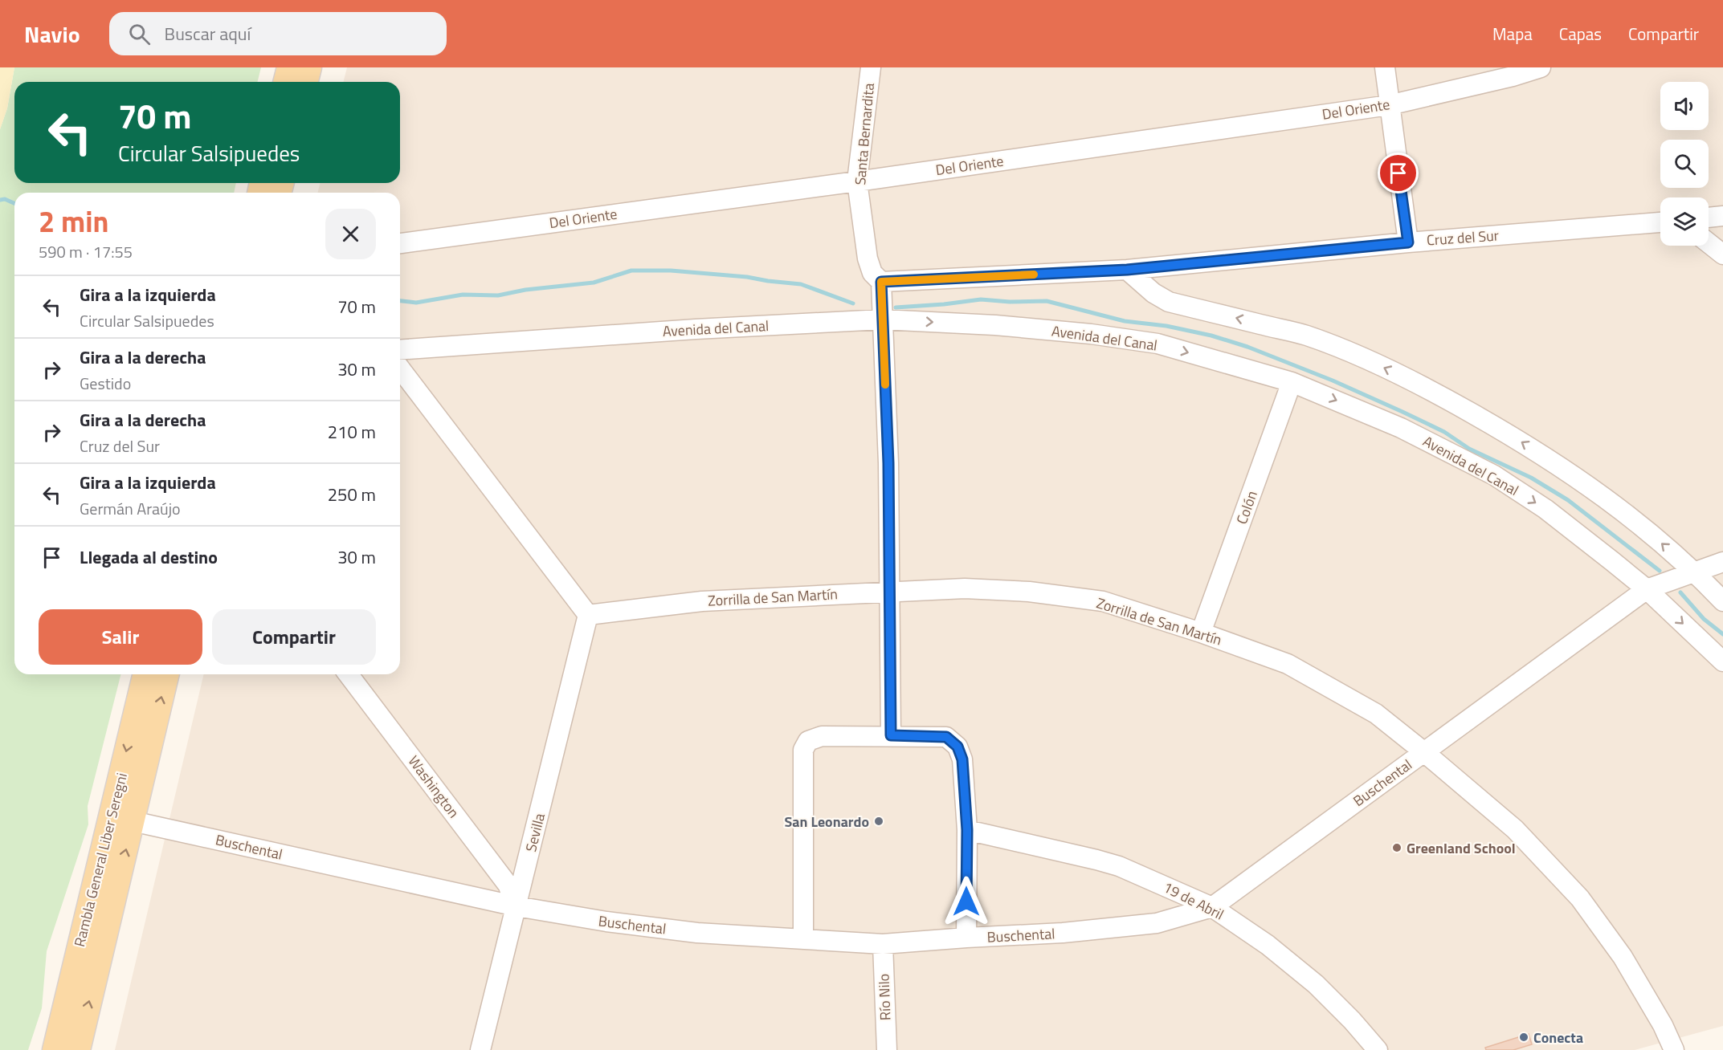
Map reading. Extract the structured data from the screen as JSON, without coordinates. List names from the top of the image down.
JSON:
{
  "streets": {
    "main road": ["Rambla General Liber Seregni"],
    "street": [
      "Del Oriente",
      "Santa Bernardita",
      "Cruz del Sur",
      "Avenida del Canal",
      "Colón",
      "Zorrilla de San Martín",
      "Buschental",
      "Washington",
      "Sevilla",
      "19 de Abril",
      "Río Nilo"
    ]
  },
  "crossings": [
    ["Del Oriente", "Santa Bernardita"],
    ["Santa Bernardita", "Cruz del Sur"],
    ["Avenida del Canal", "Colón"],
    ["Avenida del Canal", "Buschental"],
    ["Colón", "Zorrilla de San Martín"],
    ["Zorrilla de San Martín", "Buschental"],
    ["Zorrilla de San Martín", "Sevilla"],
    ["Buschental", "Washington"],
    ["Buschental", "Sevilla"],
    ["Buschental", "Rambla General Liber Seregni"],
    ["Buschental", "19 de Abril"],
    ["Buschental", "Río Nilo"],
    ["Washington", "Sevilla"]
  ],
  "places": ["San Leonardo", "Greenland School", "Conecta"],
  "page": {
    "header": "Navio",
    "search": "Buscar aquí",
    "nav": ["Mapa", "Capas", "Compartir"],
    "turn": ["70 m", "Circular Salsipuedes"],
    "heading": ["2 min", "590 m · 17:55"],
    "list": [
      {
        "name": "Gira a la izquierda",
        "note": "Circular Salsipuedes",
        "value": "70 m"
      },
      {
        "name": "Gira a la derecha",
        "note": "Gestido",
        "value": "30 m"
      },
      {
        "name": "Gira a la derecha",
        "note": "Cruz del Sur",
        "value": "210 m"
      },
      {
        "name": "Gira a la izquierda",
        "note": "Germán Araújo",
        "value": "250 m"
      },
      {
        "name": "Llegada al destino",
        "value": "30 m"
      }
    ],
    "buttons": ["Salir", "Compartir"]
  }
}
